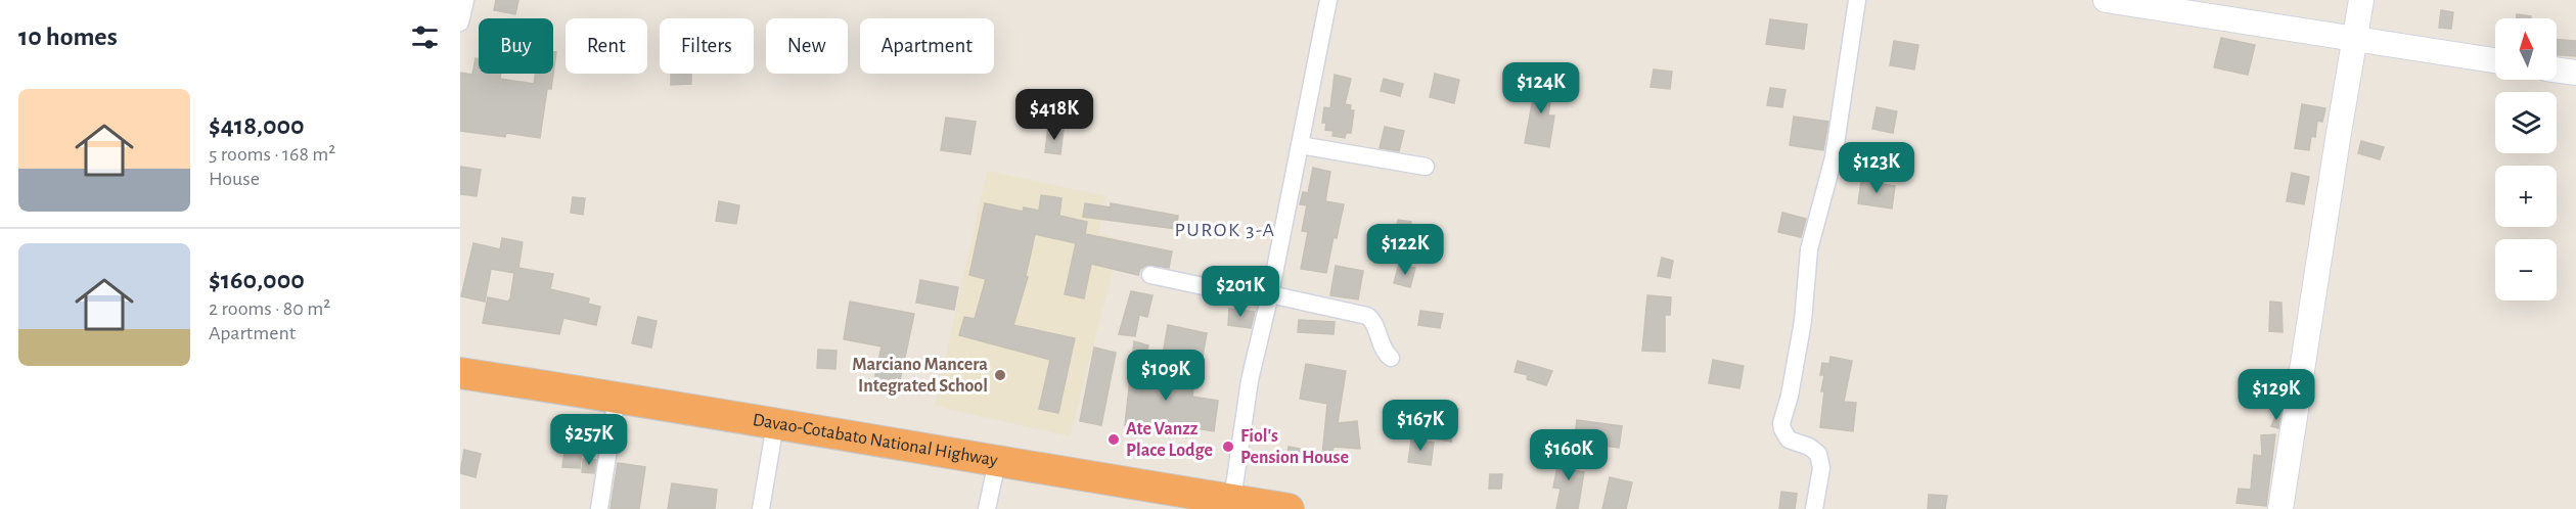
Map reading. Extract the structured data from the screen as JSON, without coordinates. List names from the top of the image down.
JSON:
{
  "streets": {
    "highway": ["Davao-Cotabato National Highway"]
  },
  "districts": ["PUROK 3-A"],
  "places": ["Marciano Mancera Integrated School", "Ate Vanzz Place Lodge", "Fiol's Pension House"],
  "north": "top",
  "page": {
    "heading": "10 homes",
    "map_buttons": ["+", "−"],
    "chip": [
      "Buy",
      "Rent",
      "Filters",
      "New",
      "Apartment"
    ],
    "price": [
      "$124K",
      "$418K",
      "$123K",
      "$122K",
      "$201K",
      "$109K",
      "$129K",
      "$167K",
      "$257K",
      "$160K"
    ],
    "list": [
      {
        "name": "$418,000",
        "note": "5 rooms · 168 m² · House"
      },
      {
        "name": "$160,000",
        "note": "2 rooms · 80 m² · Apartment"
      }
    ]
  }
}
